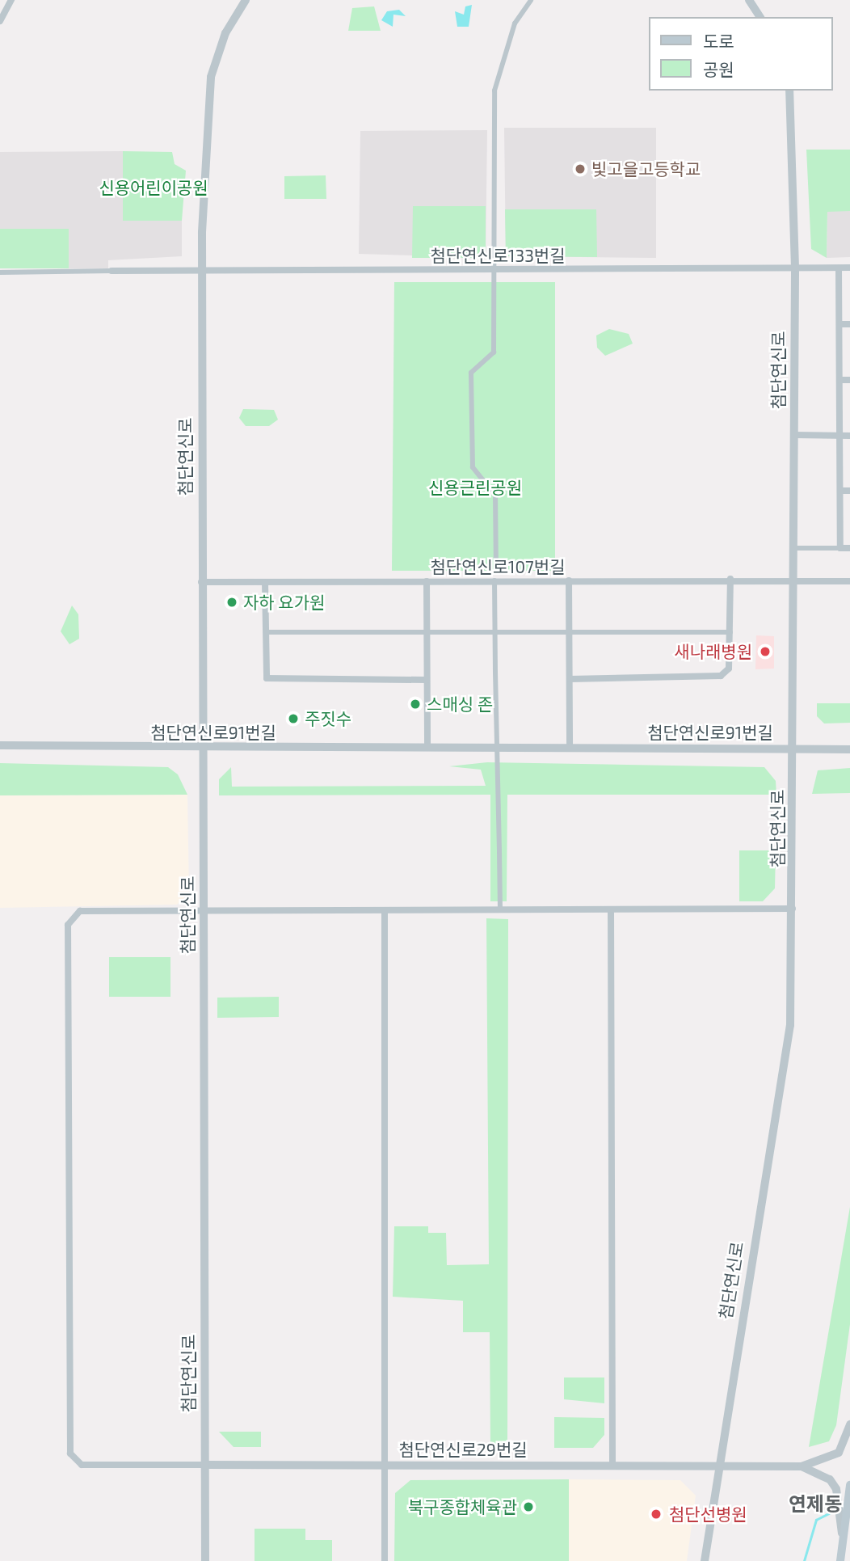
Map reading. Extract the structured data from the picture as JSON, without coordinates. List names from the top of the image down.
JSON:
{
  "streets": {
    "street": [
      "첨단연신로133번길",
      "첨단연신로",
      "첨단연신로107번길",
      "첨단연신로91번길",
      "첨단연신로29번길"
    ]
  },
  "crossings": [
    ["첨단연신로133번길", "첨단연신로"],
    ["첨단연신로", "첨단연신로107번길"],
    ["첨단연신로", "첨단연신로91번길"],
    ["첨단연신로", "첨단연신로29번길"]
  ],
  "districts": ["연제동"],
  "parks": ["신용어린이공원", "신용근린공원"],
  "places": [
    "빛고을고등학교",
    "자하 요가원",
    "새나래병원",
    "스매싱 존",
    "주짓수",
    "북구종합체육관",
    "첨단선병원"
  ],
  "legend": ["도로", "공원"]
}
